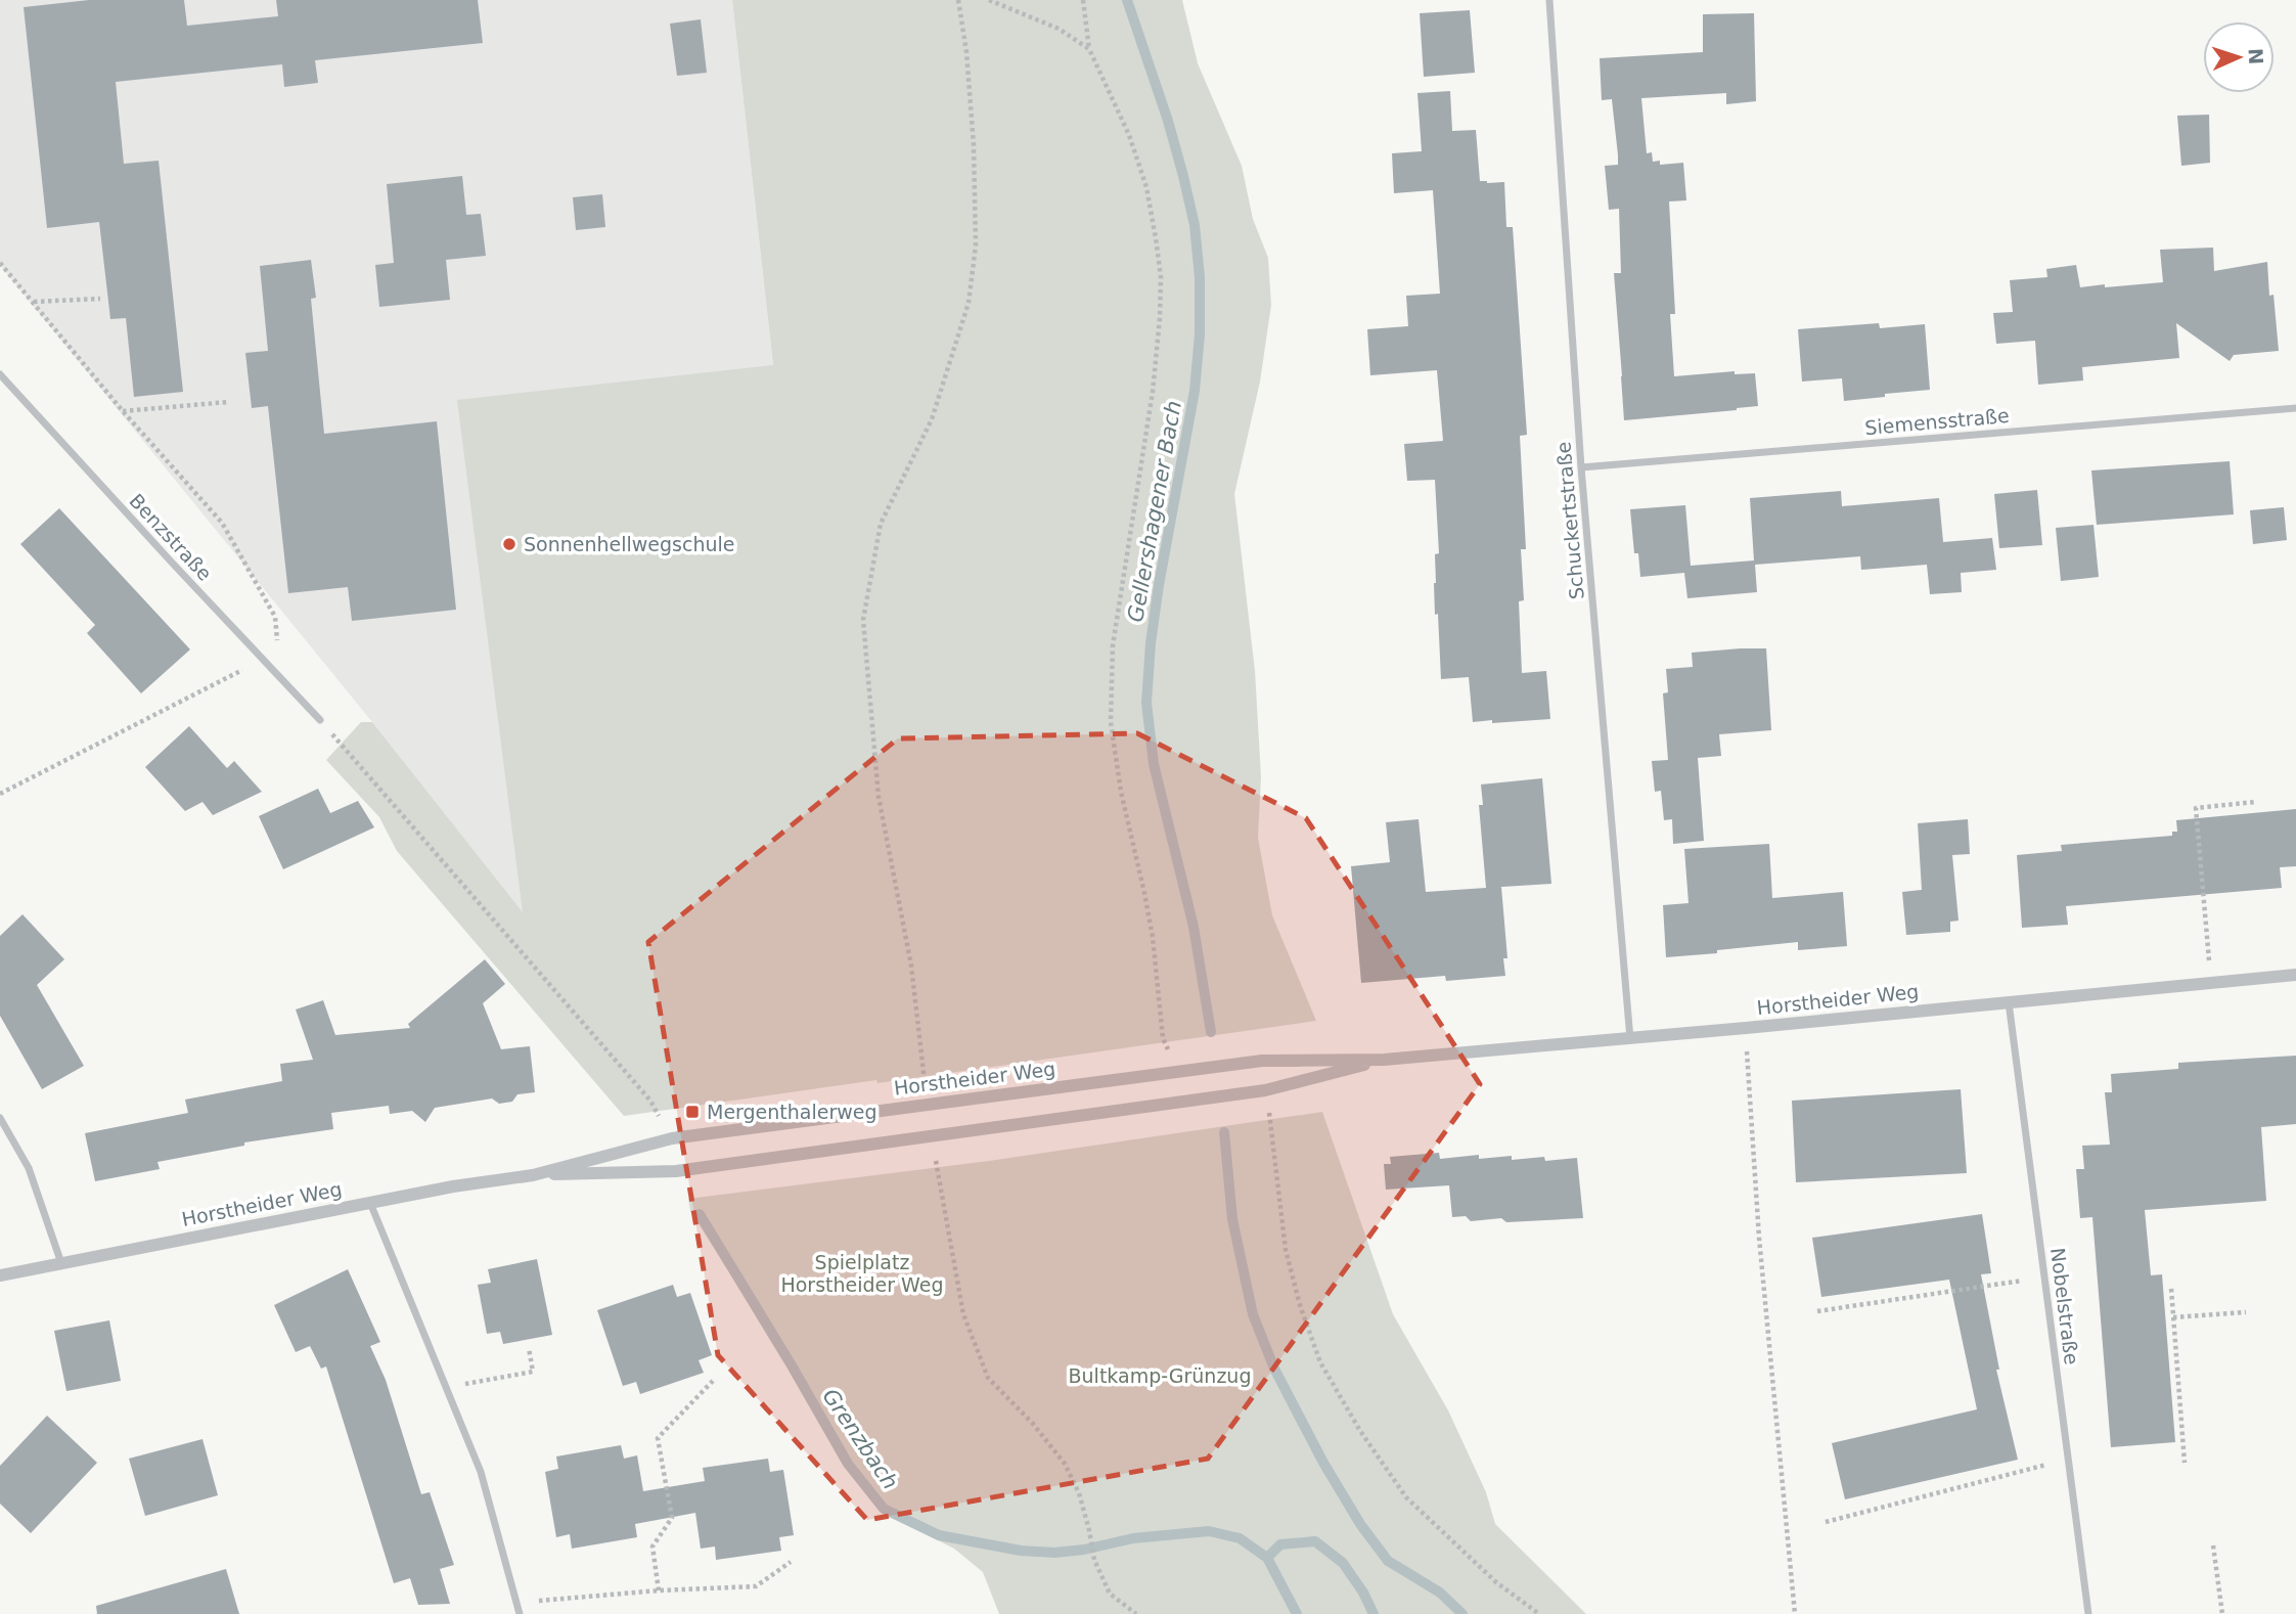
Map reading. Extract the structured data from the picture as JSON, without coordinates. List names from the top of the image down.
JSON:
{
  "streets": {
    "street": [
      "Siemensstraße",
      "Schuckertstraße",
      "Benzstraße",
      "Horstheider Weg",
      "Nobelstraße"
    ]
  },
  "crossings": [
    ["Siemensstraße", "Schuckertstraße"],
    ["Schuckertstraße", "Horstheider Weg"],
    ["Horstheider Weg", "Nobelstraße"]
  ],
  "water": ["Gellershagener Bach", "Grenzbach"],
  "parks": ["Spielplatz Horstheider Weg", "Bultkamp-Grünzug"],
  "places": {
    "other": ["Sonnenhellwegschule"],
    "transit": ["Mergenthalerweg"]
  },
  "north": "right"
}
